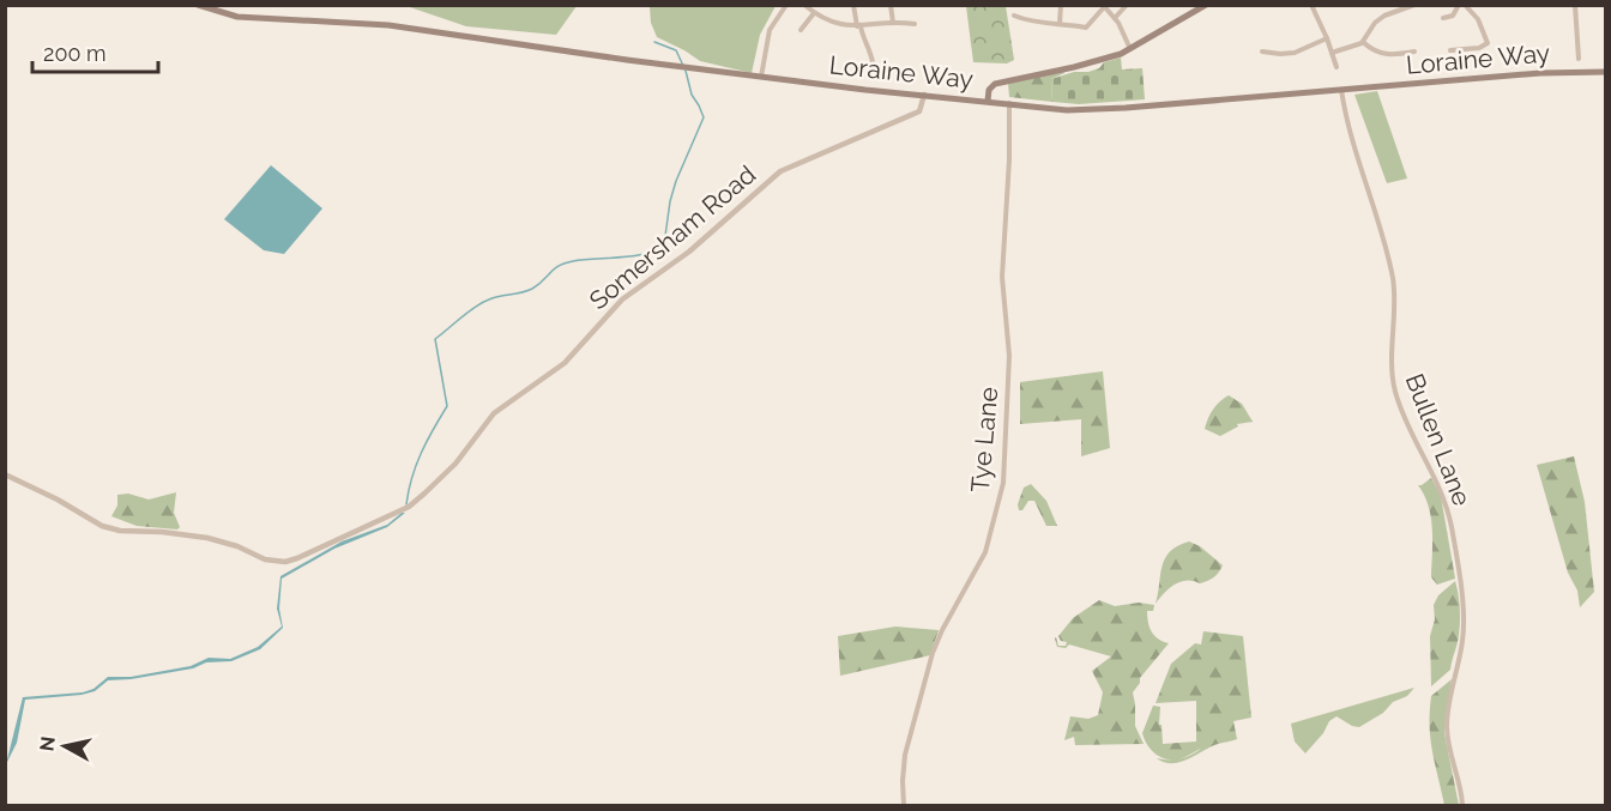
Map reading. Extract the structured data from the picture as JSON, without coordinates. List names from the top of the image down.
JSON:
{
  "streets": {
    "main road": ["Loraine Way"],
    "street": ["Somersham Road", "Tye Lane", "Bullen Lane"]
  },
  "crossings": [
    ["Loraine Way", "Somersham Road"],
    ["Loraine Way", "Tye Lane"],
    ["Loraine Way", "Bullen Lane"]
  ],
  "scale_bar": "200 m",
  "north": "left"
}
